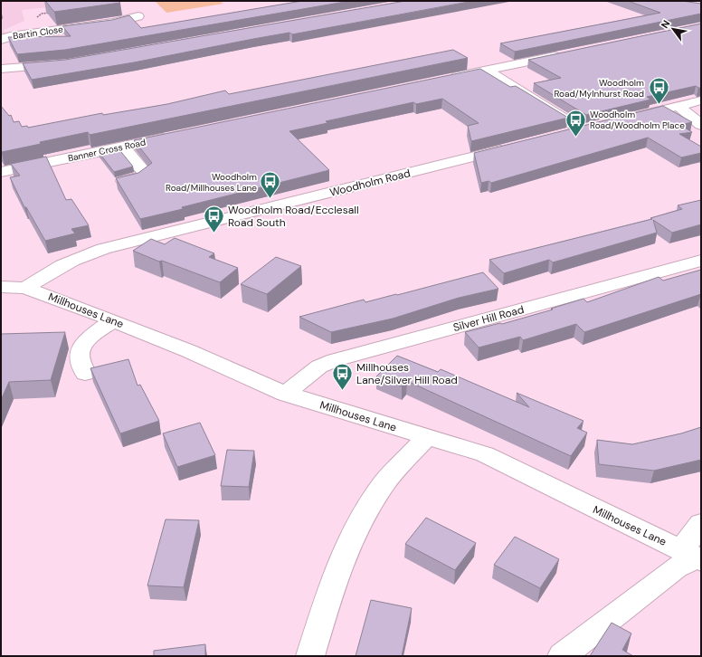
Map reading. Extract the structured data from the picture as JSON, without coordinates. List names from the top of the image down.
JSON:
{
  "streets": {
    "street": [
      "Bartin Close",
      "Banner Cross Road",
      "Woodholm Road",
      "Millhouses Lane",
      "Silver Hill Road"
    ]
  },
  "crossings": [
    ["Woodholm Road", "Millhouses Lane"],
    ["Millhouses Lane", "Silver Hill Road"]
  ],
  "places": {
    "bus stop": [
      "Woodholm Road/Mylnhurst Road",
      "Woodholm Road/Woodholm Place",
      "Woodholm Road/Millhouses Lane",
      "Woodholm Road/Ecclesall Road South",
      "Millhouses Lane/Silver Hill Road"
    ]
  },
  "north": "top left"
}
